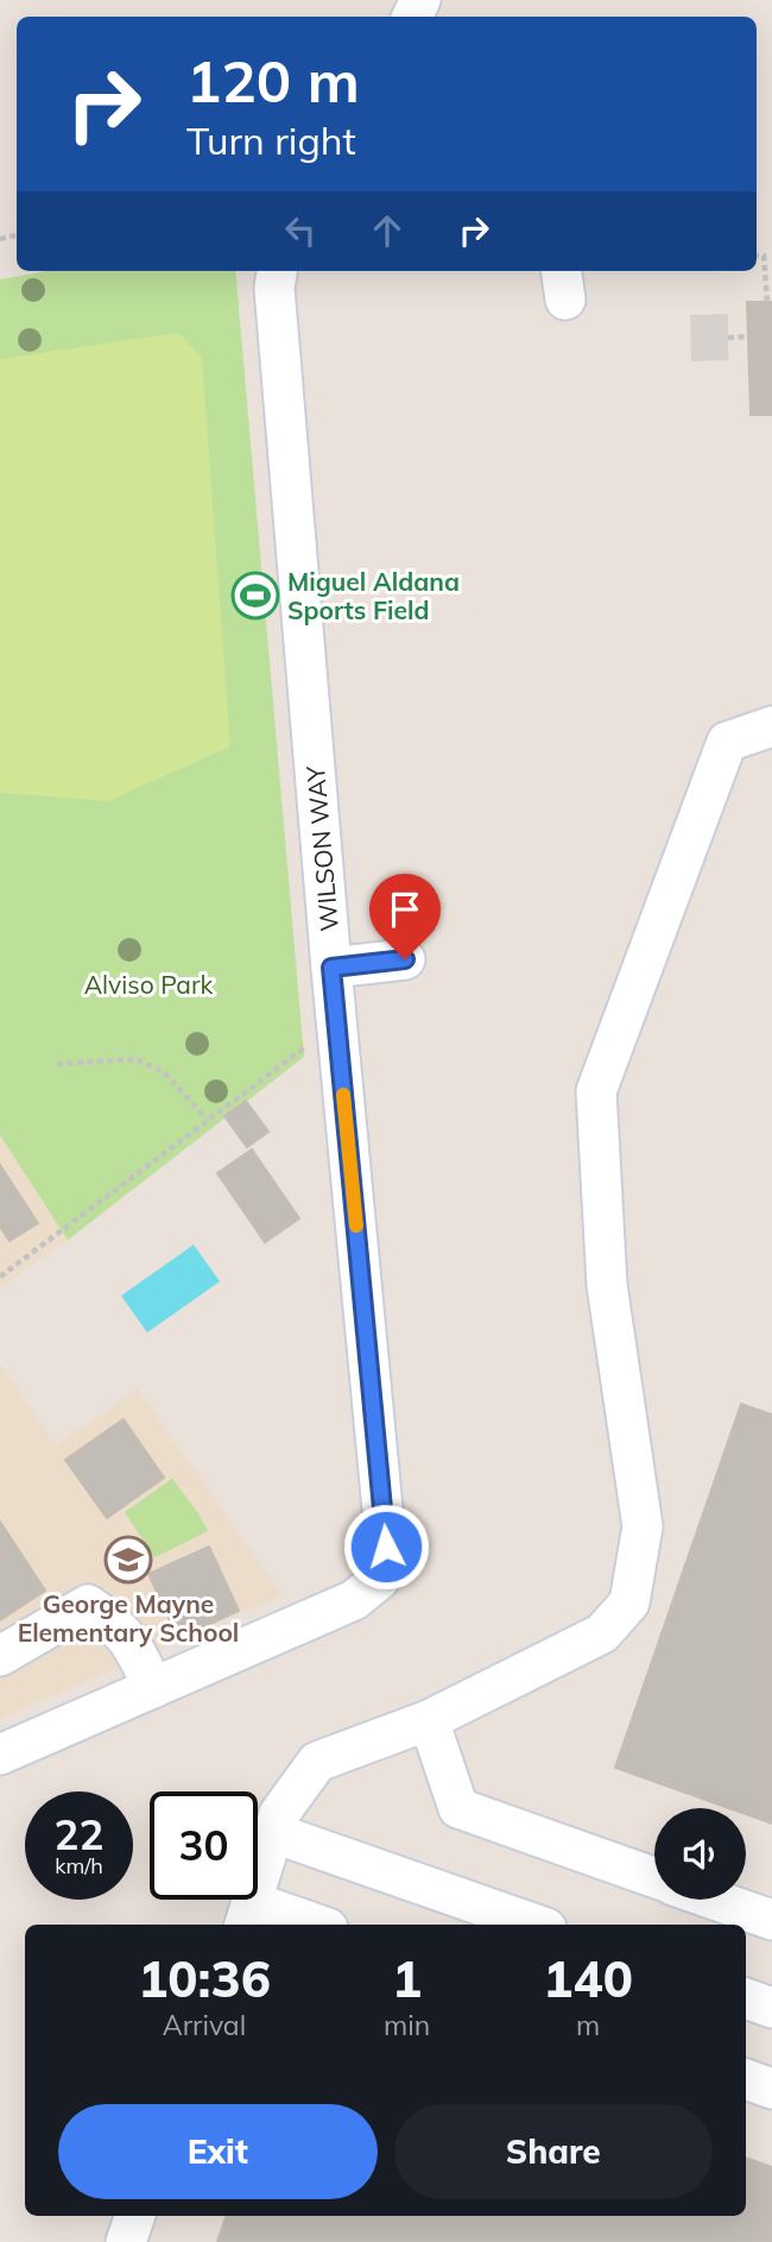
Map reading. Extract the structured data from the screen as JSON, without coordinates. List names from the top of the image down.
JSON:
{
  "streets": {
    "street": ["WILSON WAY"]
  },
  "parks": ["Alviso Park"],
  "places": {
    "sports": ["Miguel Aldana Sports Field"],
    "school or university": ["George Mayne Elementary School"]
  },
  "page": {
    "turn": ["120 m", "Turn right"],
    "speed": "22 km/h",
    "limit": "30",
    "eta": [
      "10:36",
      "Arrival",
      "1",
      "min",
      "140",
      "m"
    ],
    "buttons": ["Exit", "Share"]
  }
}
